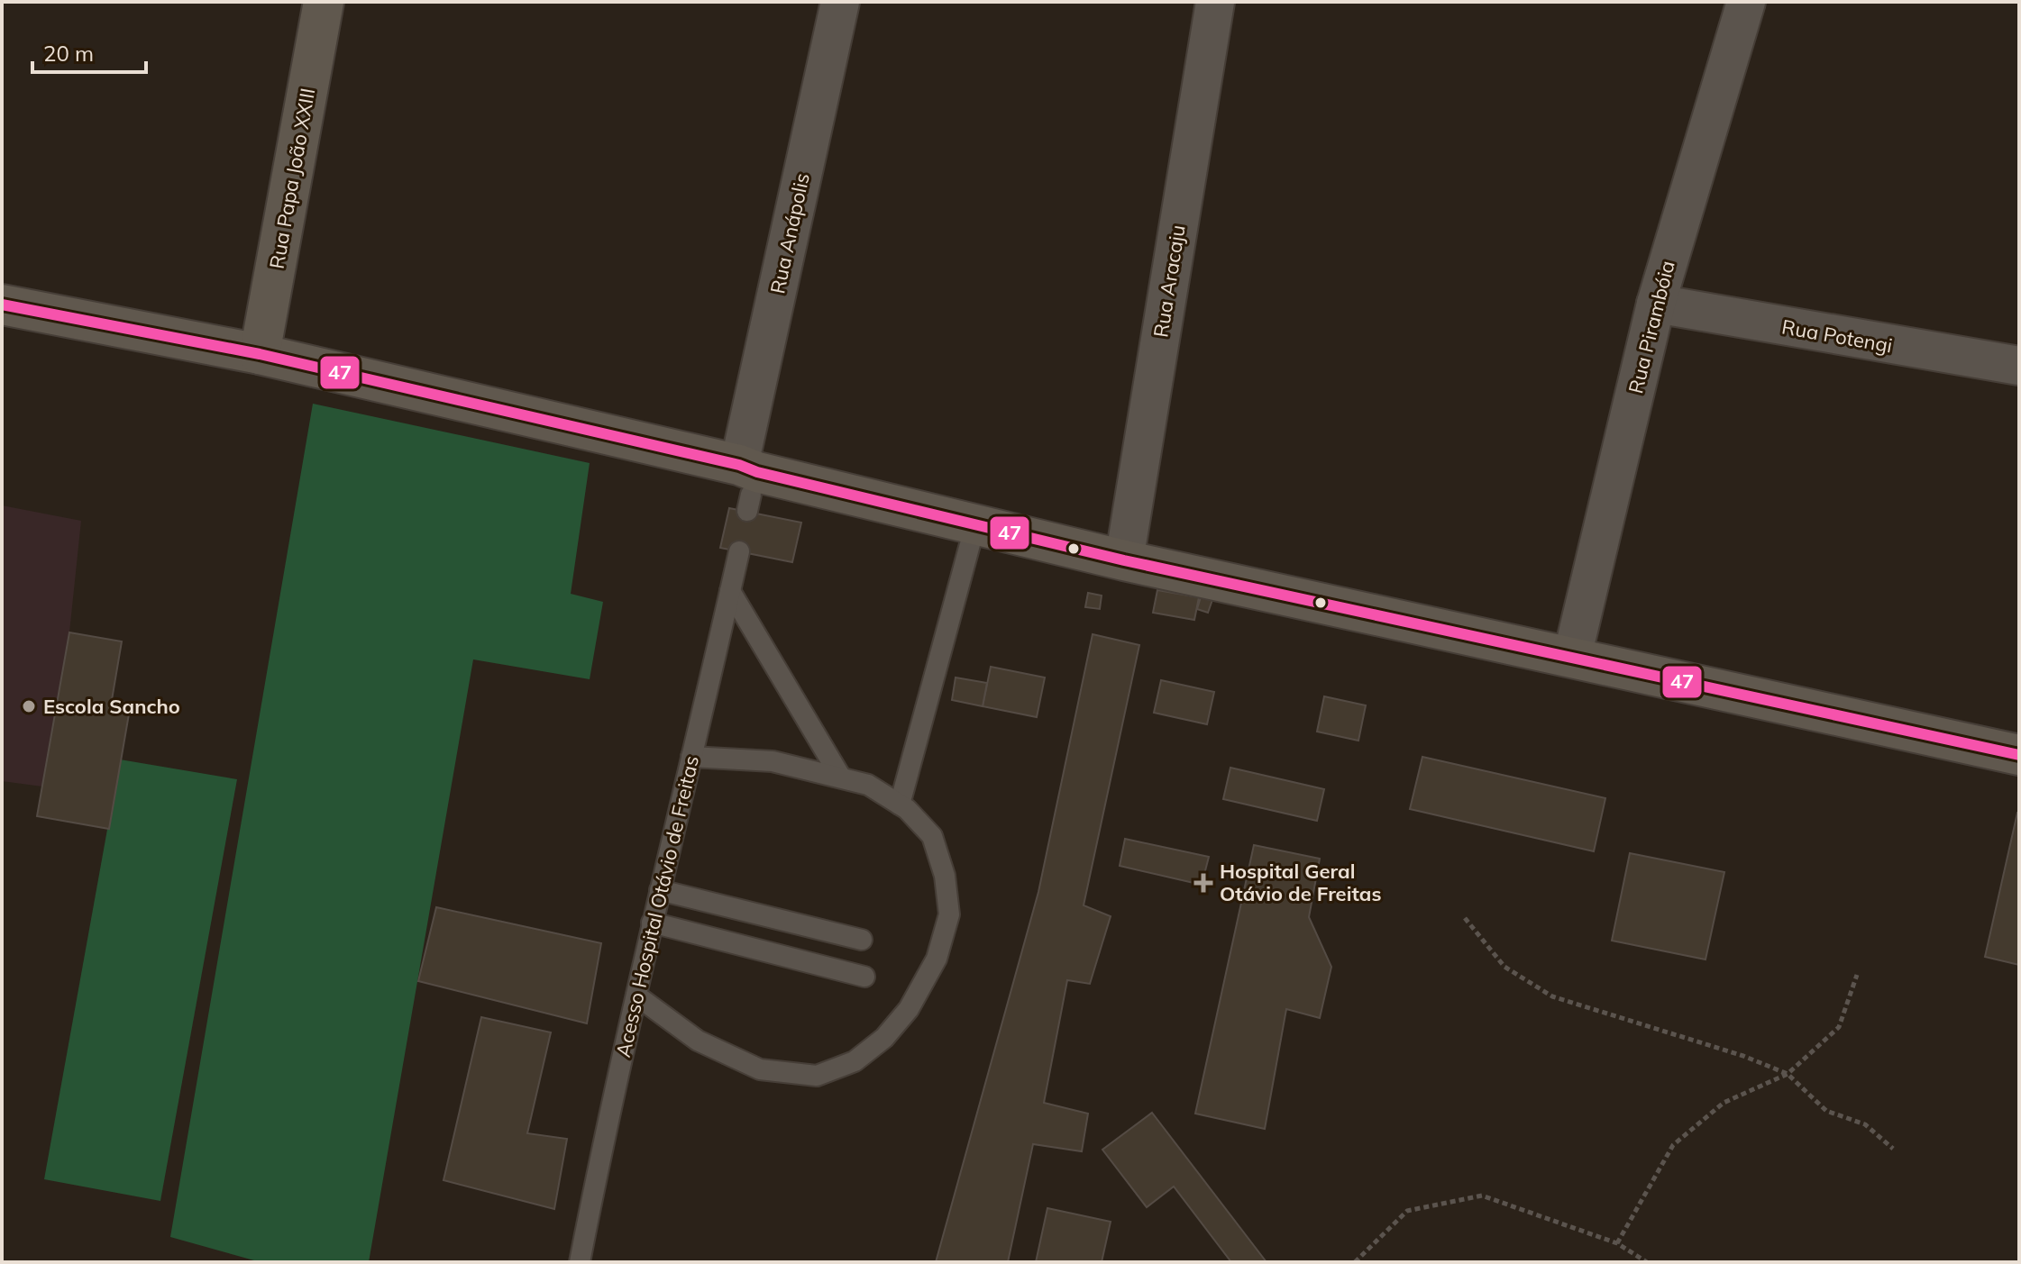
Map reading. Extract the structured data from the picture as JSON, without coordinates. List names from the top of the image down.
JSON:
{
  "streets": {
    "street": [
      "Rua Papa João XXIII",
      "Rua Anápolis",
      "Rua Aracaju",
      "Rua Pirambóia",
      "Rua Potengi"
    ],
    "lane": ["Acesso Hospital Otávio de Freitas"]
  },
  "crossings": [
    ["Rua Pirambóia", "Rua Potengi"]
  ],
  "places": {
    "other": ["Escola Sancho"],
    "health": ["Hospital Geral Otávio de Freitas"]
  },
  "lines": ["transit line 47"],
  "scale_bar": "20 m"
}
